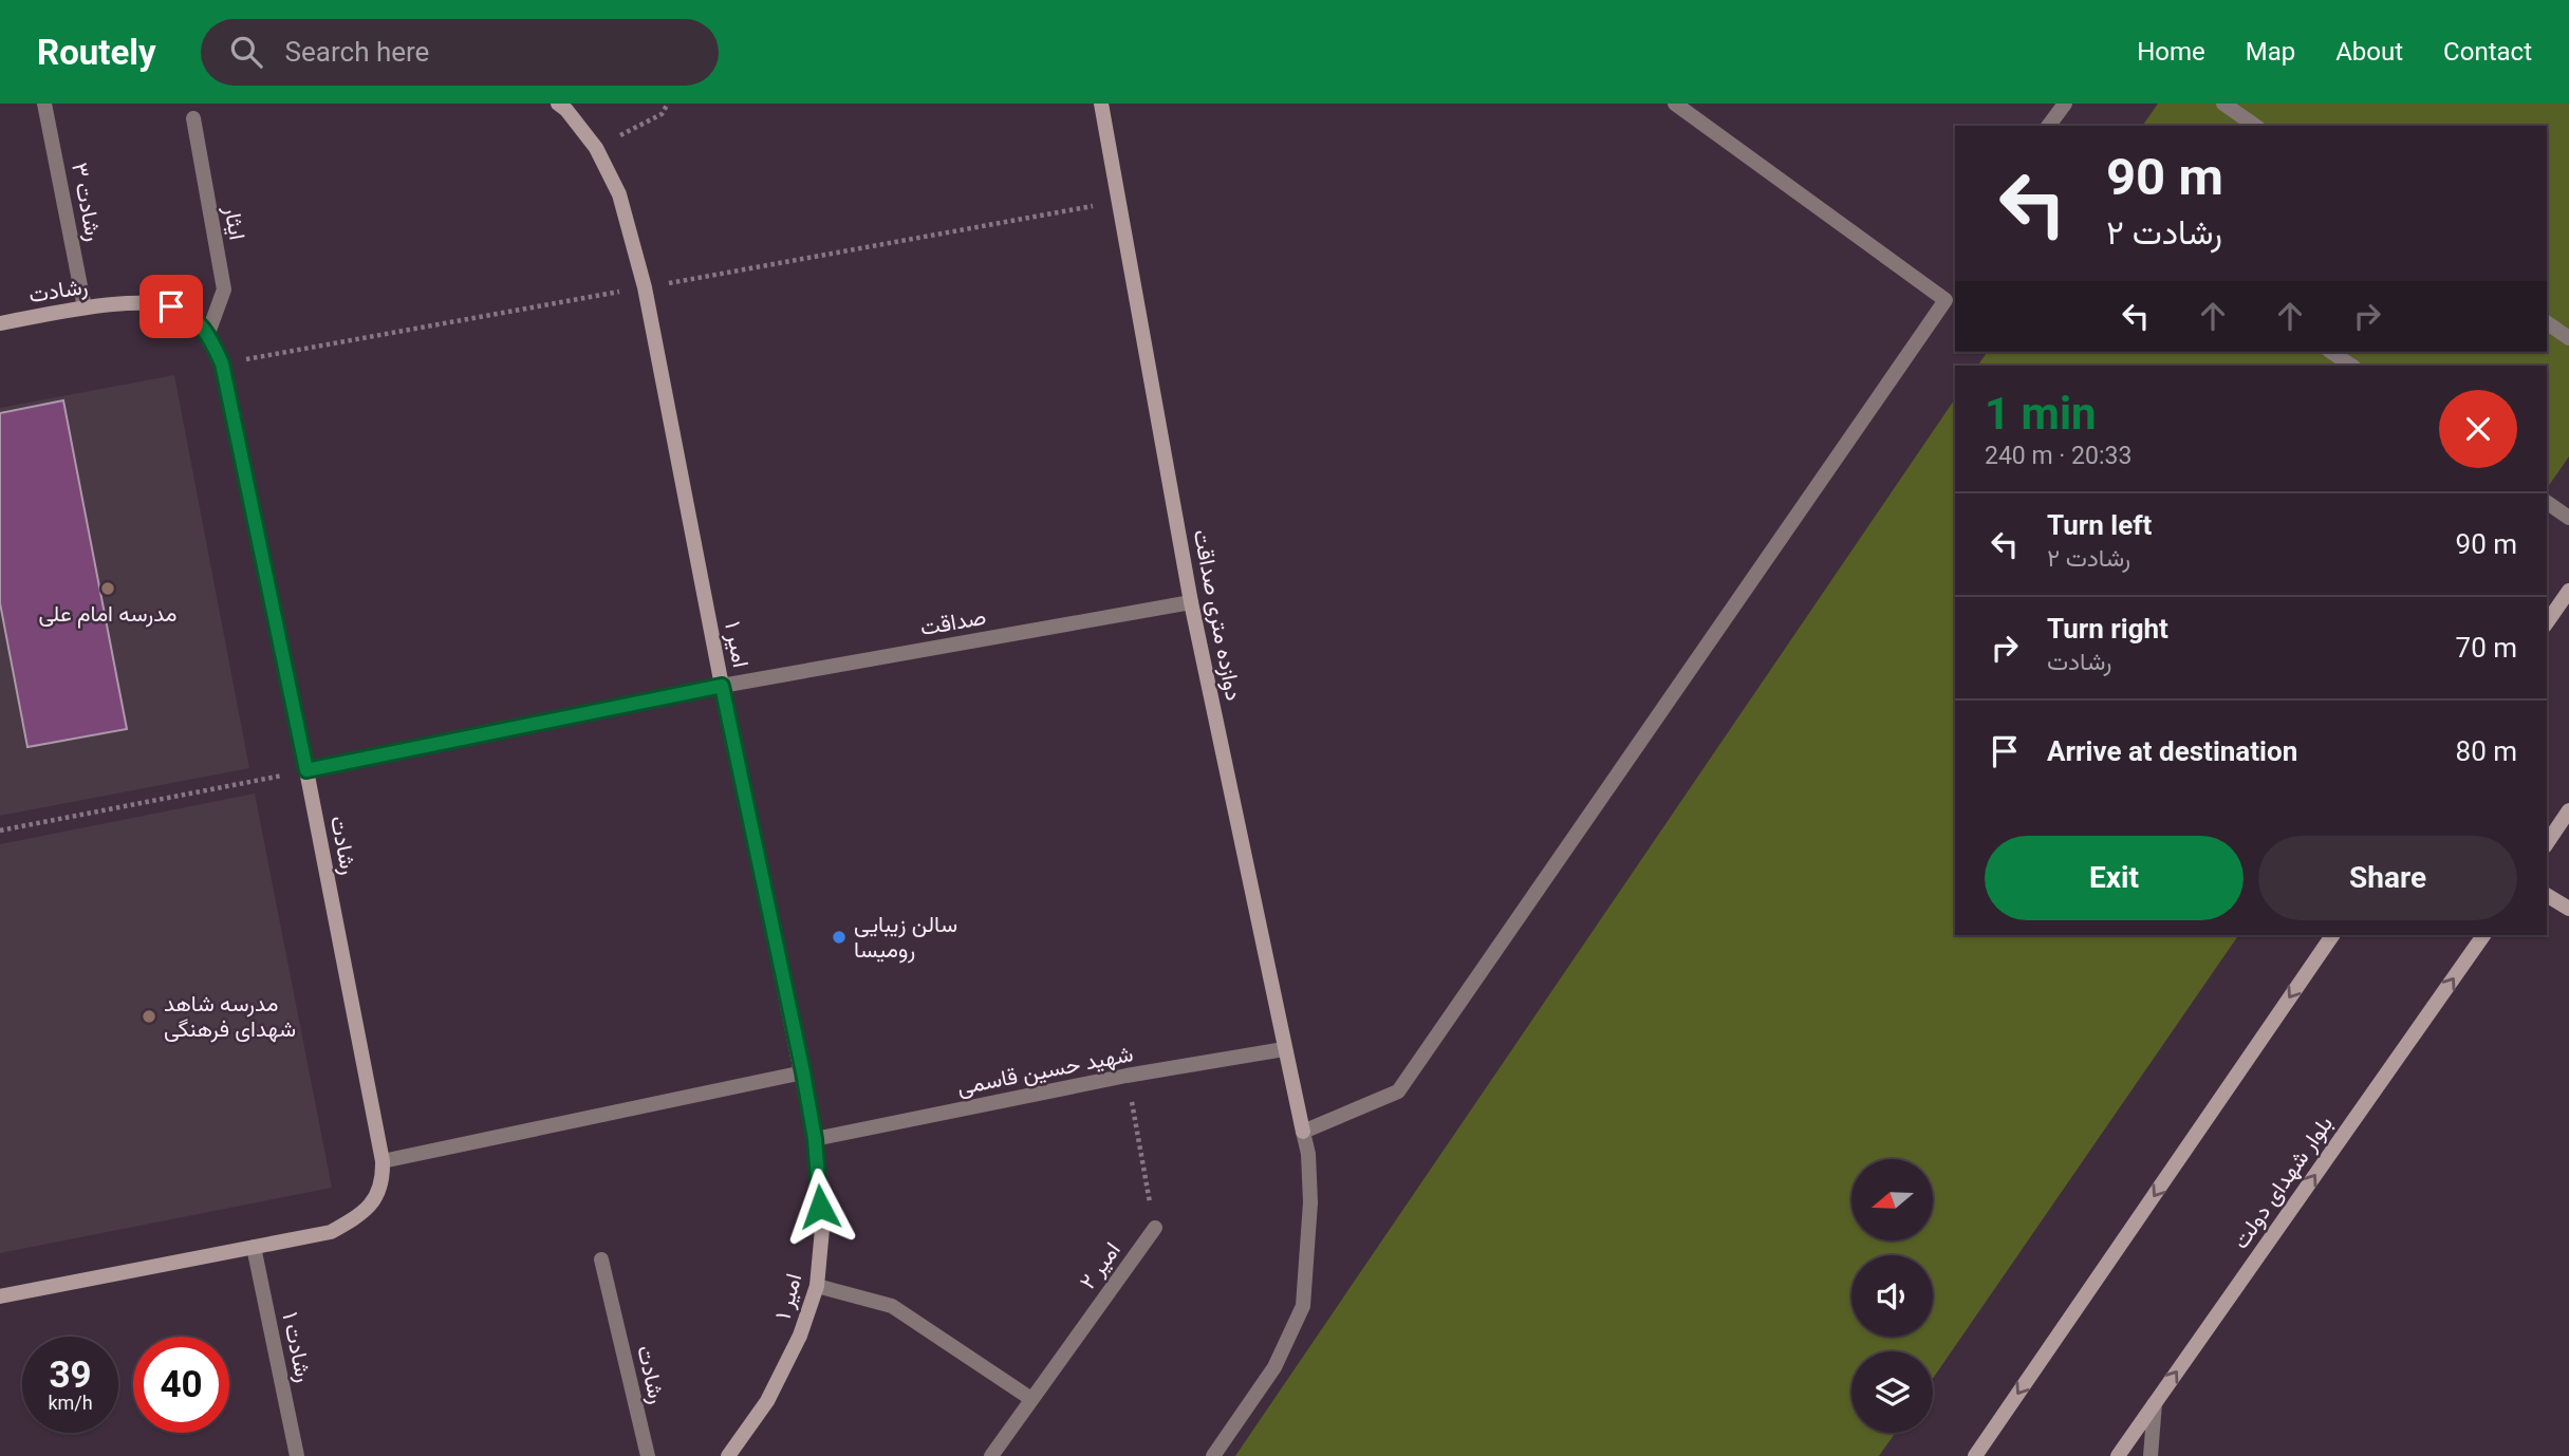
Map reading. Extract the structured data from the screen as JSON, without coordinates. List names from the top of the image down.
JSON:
{
  "streets": {
    "street": [
      "رشادت ۳",
      "ایثار",
      "رشادت",
      "دوازده متری صداقت",
      "صداقت",
      "امیر ۱",
      "شهید حسین قاسمی",
      "بلوار شهدای دولت",
      "امیر ۲",
      "رشادت ۱"
    ]
  },
  "crossings": [
    ["رشادت ۳", "رشادت"],
    ["ایثار", "رشادت"],
    ["رشادت", "صداقت"],
    ["رشادت", "رشادت ۱"],
    ["دوازده متری صداقت", "صداقت"],
    ["دوازده متری صداقت", "شهید حسین قاسمی"],
    ["صداقت", "امیر ۱"],
    ["امیر ۱", "شهید حسین قاسمی"]
  ],
  "places": ["مدرسه امام علی", "سالن زیبایی رومیسا", "مدرسه شاهد شهدای فرهنگی"],
  "north": "left",
  "page": {
    "header": "Routely",
    "search": "Search here",
    "nav": [
      "Home",
      "Map",
      "About",
      "Contact"
    ],
    "turn": ["90 m", "رشادت ۲"],
    "heading": ["1 min", "240 m · 20:33"],
    "list": [
      {
        "name": "Turn left",
        "note": "رشادت ۲",
        "value": "90 m"
      },
      {
        "name": "Turn right",
        "note": "رشادت",
        "value": "70 m"
      },
      {
        "name": "Arrive at destination",
        "value": "80 m"
      }
    ],
    "buttons": ["Exit", "Share"],
    "speed": "39 km/h",
    "limit": "40"
  }
}
